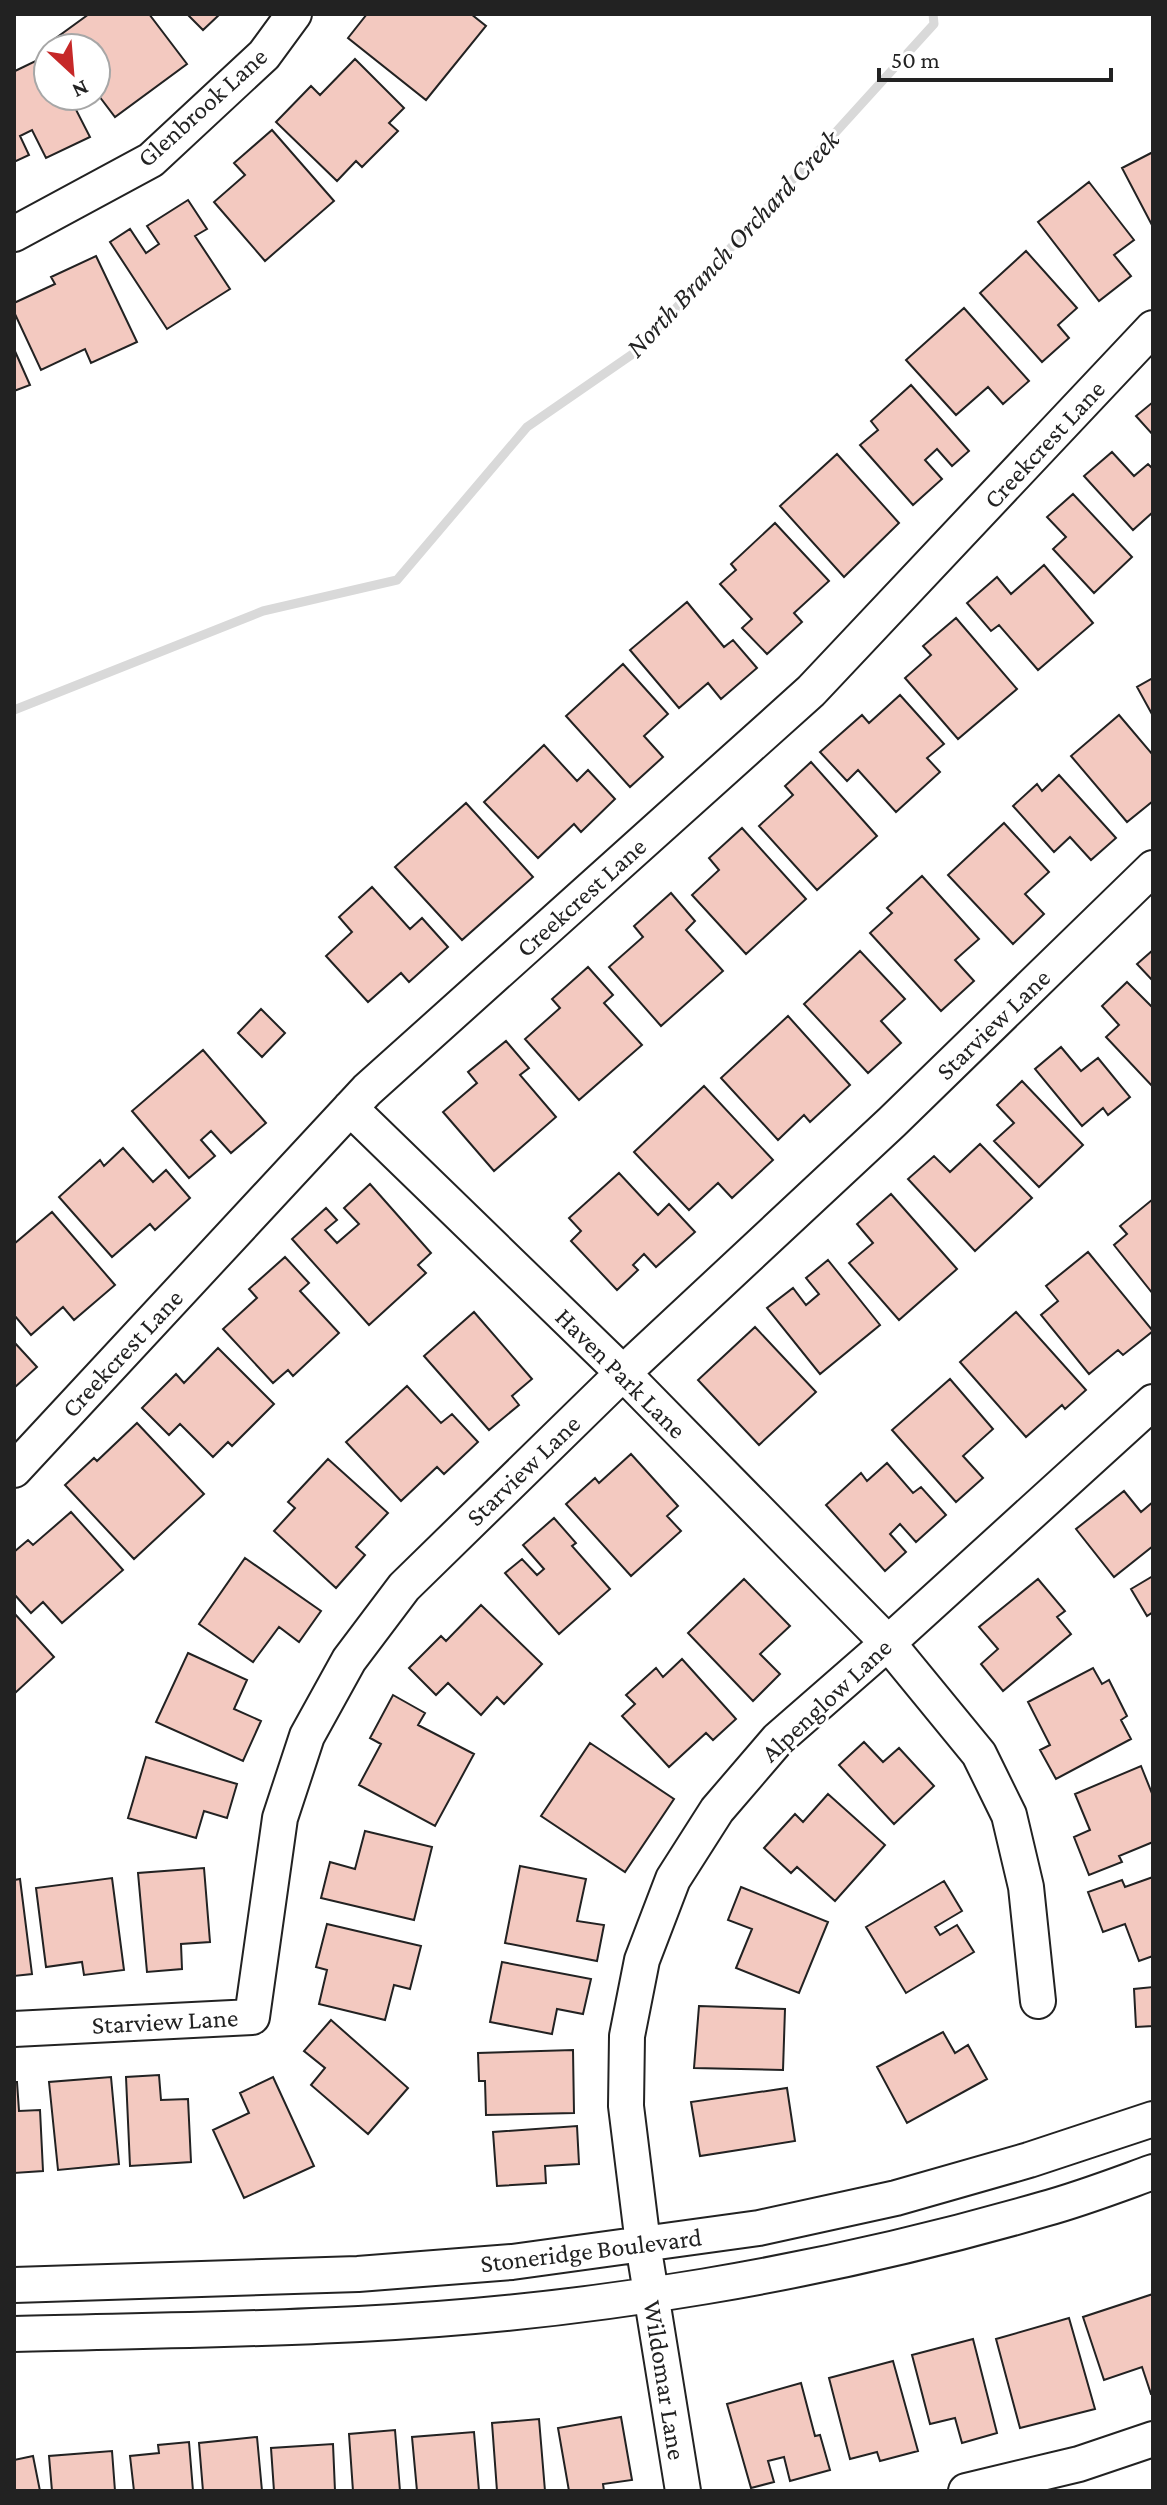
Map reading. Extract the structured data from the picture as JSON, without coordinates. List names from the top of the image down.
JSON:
{
  "streets": {
    "street": [
      "Glenbrook Lane",
      "Creekcrest Lane",
      "Starview Lane",
      "Haven Park Lane",
      "Alpenglow Lane",
      "Stoneridge Boulevard",
      "Wildomar Lane"
    ]
  },
  "crossings": [
    ["Creekcrest Lane", "Haven Park Lane"],
    ["Starview Lane", "Haven Park Lane"],
    ["Haven Park Lane", "Alpenglow Lane"],
    ["Alpenglow Lane", "Stoneridge Boulevard"],
    ["Alpenglow Lane", "Wildomar Lane"],
    ["Stoneridge Boulevard", "Wildomar Lane"]
  ],
  "water": ["North Branch Orchard Creek"],
  "scale_bar": "50 m",
  "north": "bottom right"
}
